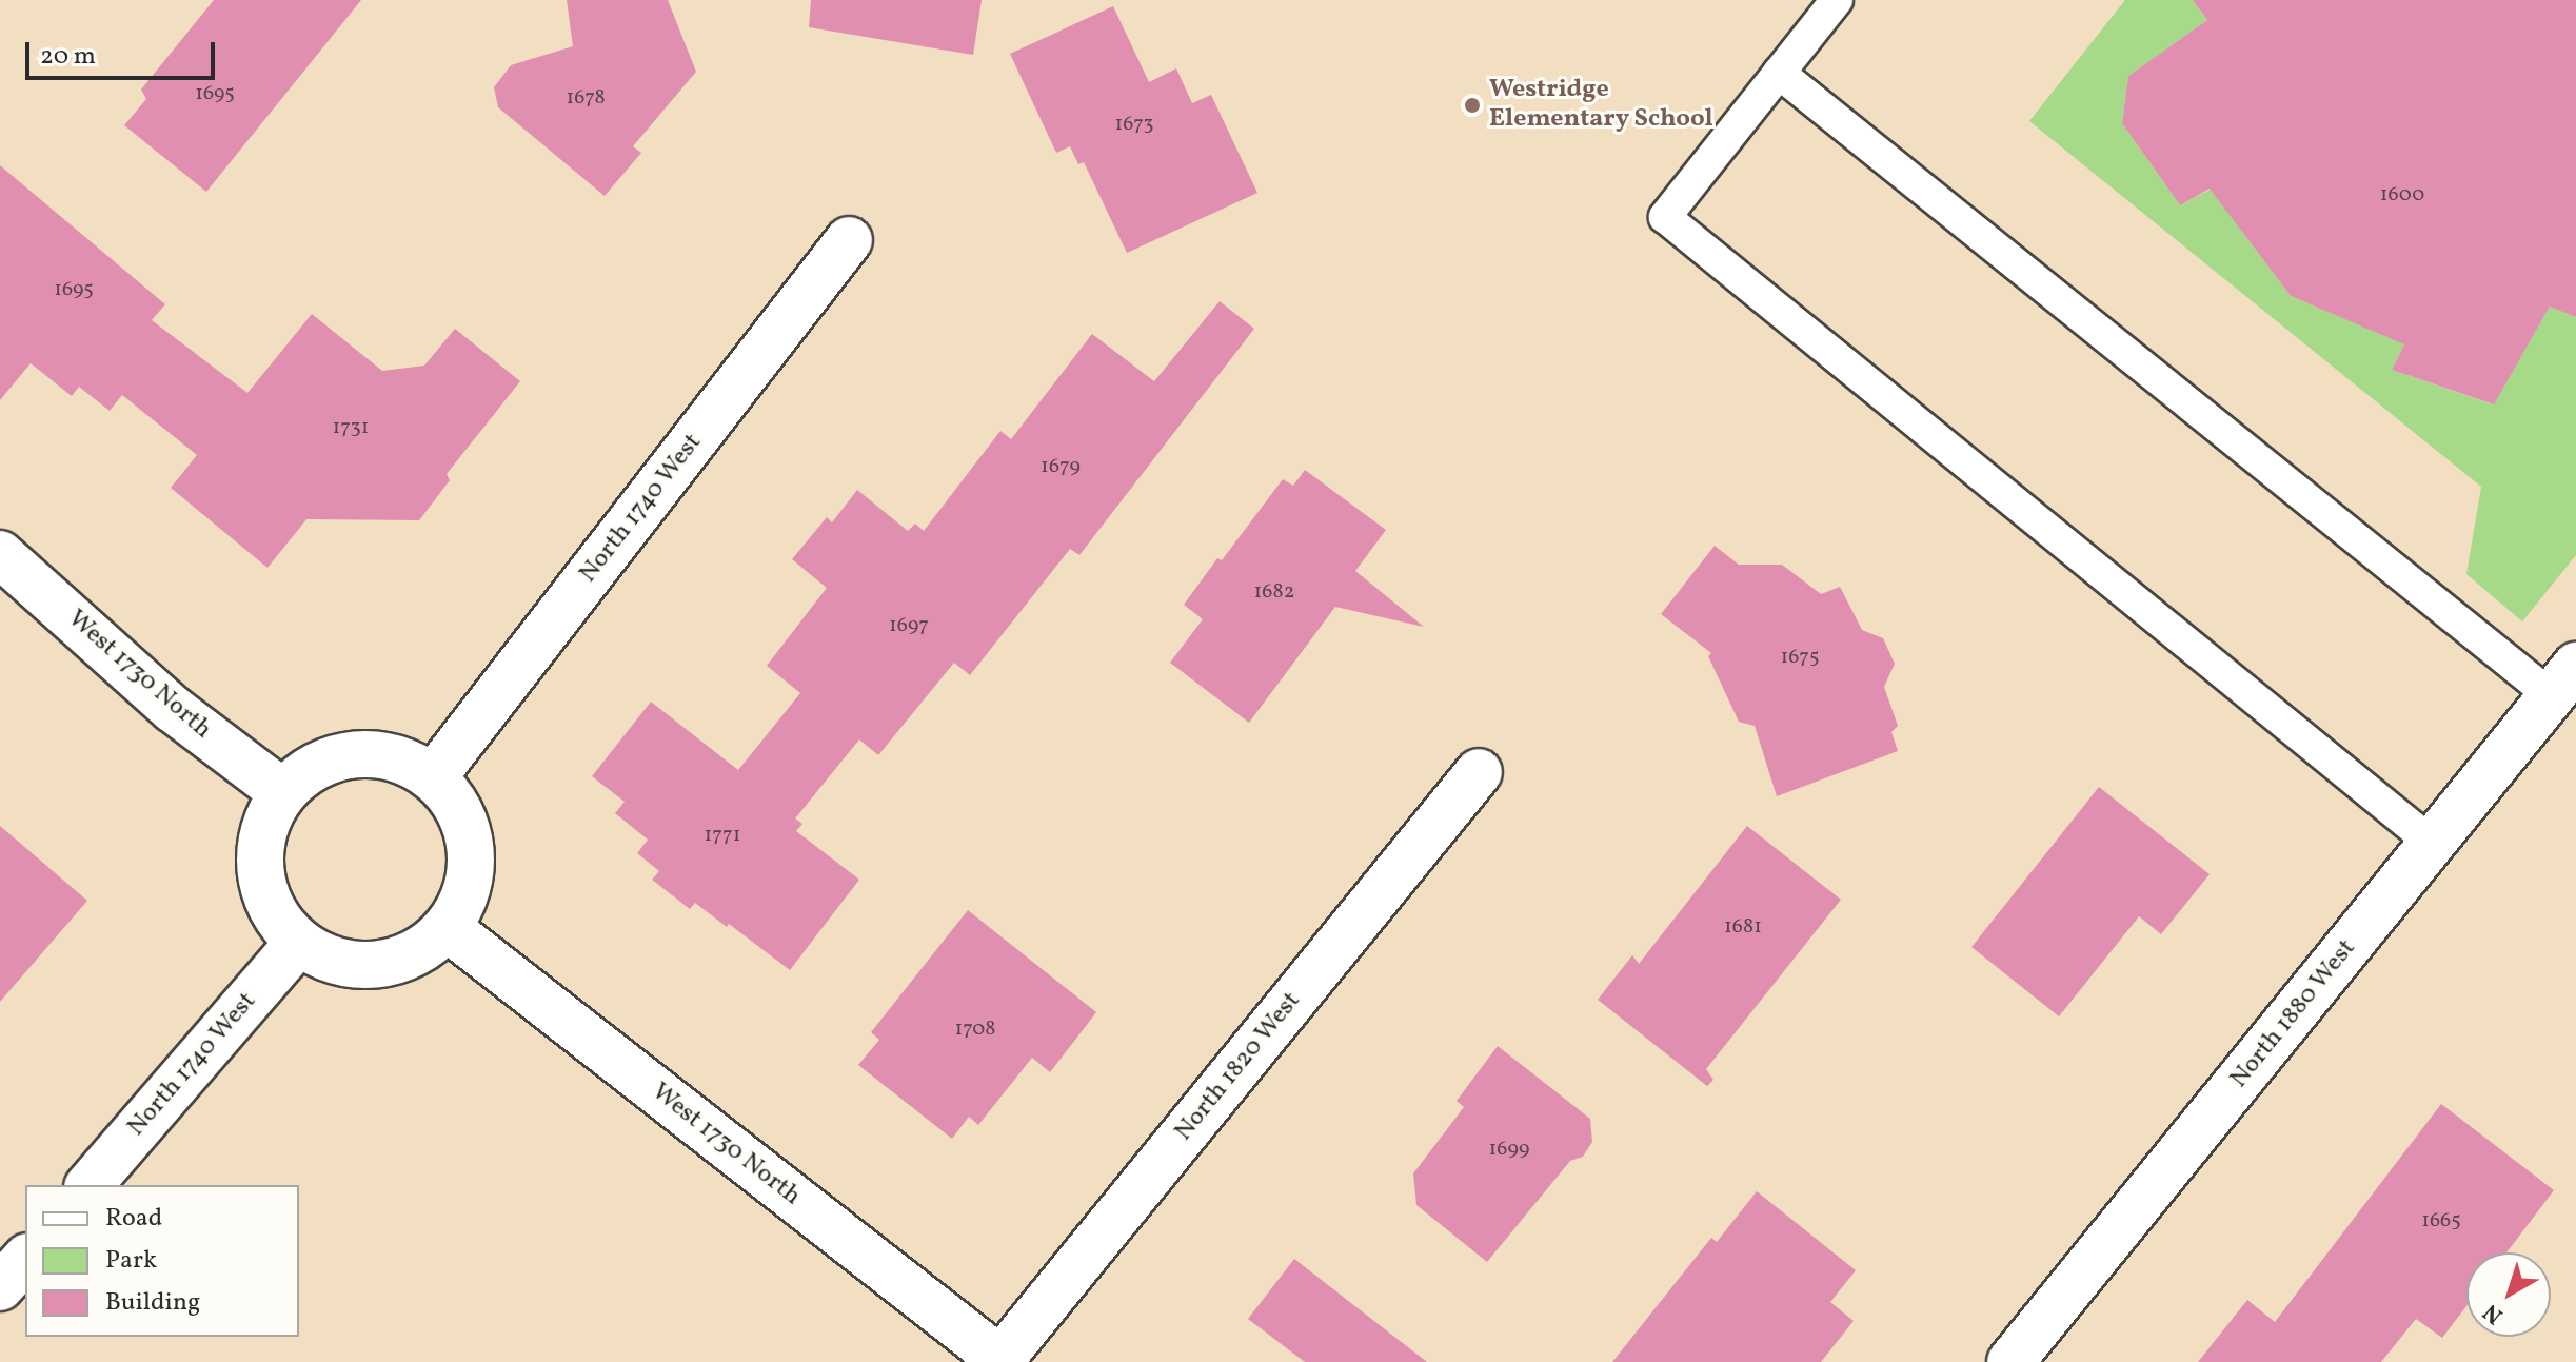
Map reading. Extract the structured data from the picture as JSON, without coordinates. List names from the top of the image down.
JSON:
{
  "streets": {
    "street": [
      "North 1740 West",
      "West 1730 North",
      "North 1880 West",
      "North 1820 West"
    ]
  },
  "crossings": [
    ["North 1740 West", "West 1730 North"],
    ["West 1730 North", "North 1820 West"]
  ],
  "places": ["Westridge Elementary School"],
  "house_numbers": [
    "1695",
    "1678",
    "1673",
    "1600",
    "1695",
    "1731",
    "1679",
    "1682",
    "1697",
    "1675",
    "1771",
    "1681",
    "1708",
    "1699",
    "1665"
  ],
  "legend": ["Road", "Park", "Building"],
  "scale_bar": "20 m",
  "north": "bottom left"
}
